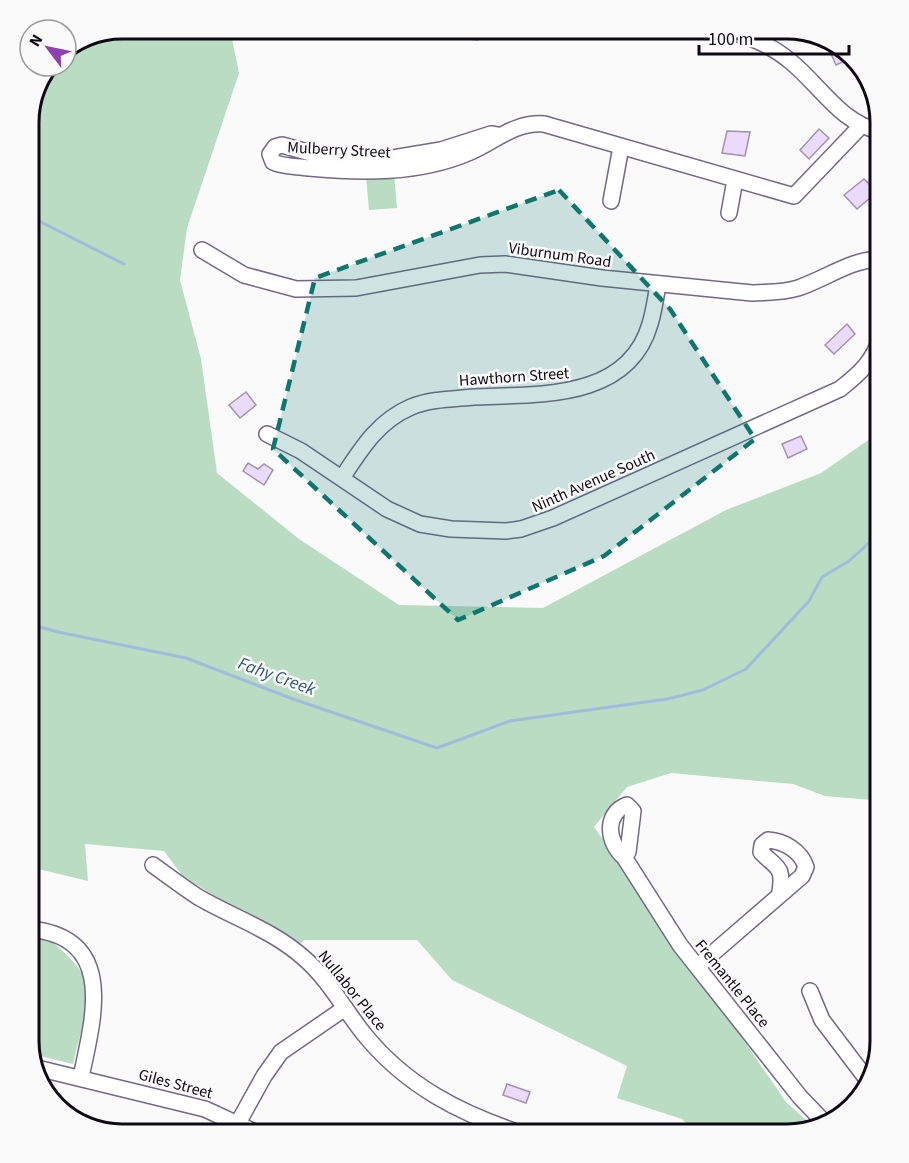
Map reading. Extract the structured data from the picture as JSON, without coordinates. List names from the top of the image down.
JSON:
{
  "streets": {
    "street": [
      "Mulberry Street",
      "Viburnum Road",
      "Hawthorn Street",
      "Ninth Avenue South",
      "Fremantle Place",
      "Nullabor Place",
      "Giles Street"
    ]
  },
  "crossings": [
    ["Viburnum Road", "Hawthorn Street"],
    ["Hawthorn Street", "Ninth Avenue South"]
  ],
  "water": ["Fahy Creek"],
  "scale_bar": "100 m",
  "north": "top left"
}
